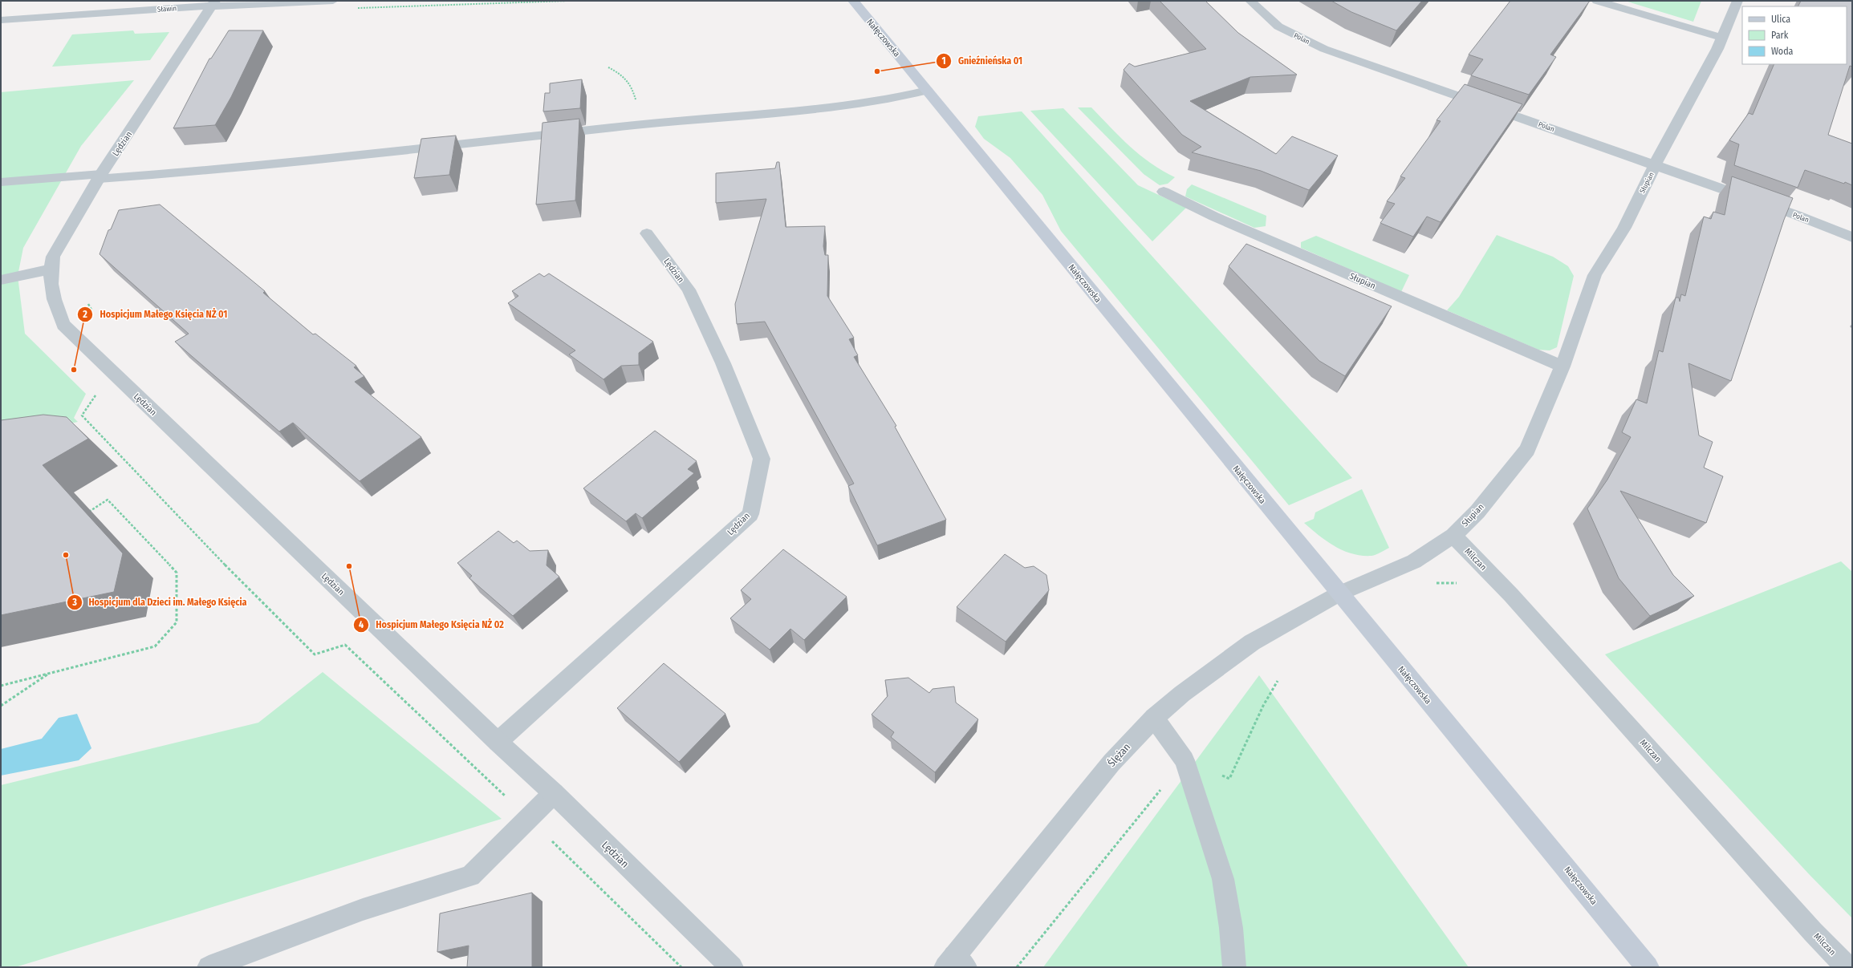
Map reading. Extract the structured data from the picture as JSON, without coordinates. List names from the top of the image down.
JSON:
{
  "streets": {
    "main road": ["Nałęczowska"],
    "street": [
      "Sławin",
      "Polan",
      "Lędzian",
      "Słupian",
      "Milczan",
      "Ślężan"
    ]
  },
  "crossings": [
    ["Sławin", "Lędzian"],
    ["Nałęczowska", "Słupian"],
    ["Nałęczowska", "Ślężan"],
    ["Polan", "Słupian"],
    ["Słupian", "Milczan"],
    ["Słupian", "Ślężan"]
  ],
  "places": [
    "Gnieźnieńska 01",
    "Hospicjum Małego Księcia NŻ 01",
    "Hospicjum dla Dzieci im. Małego Księcia",
    "Hospicjum Małego Księcia NŻ 02"
  ],
  "legend": ["Ulica", "Park", "Woda"]
}
